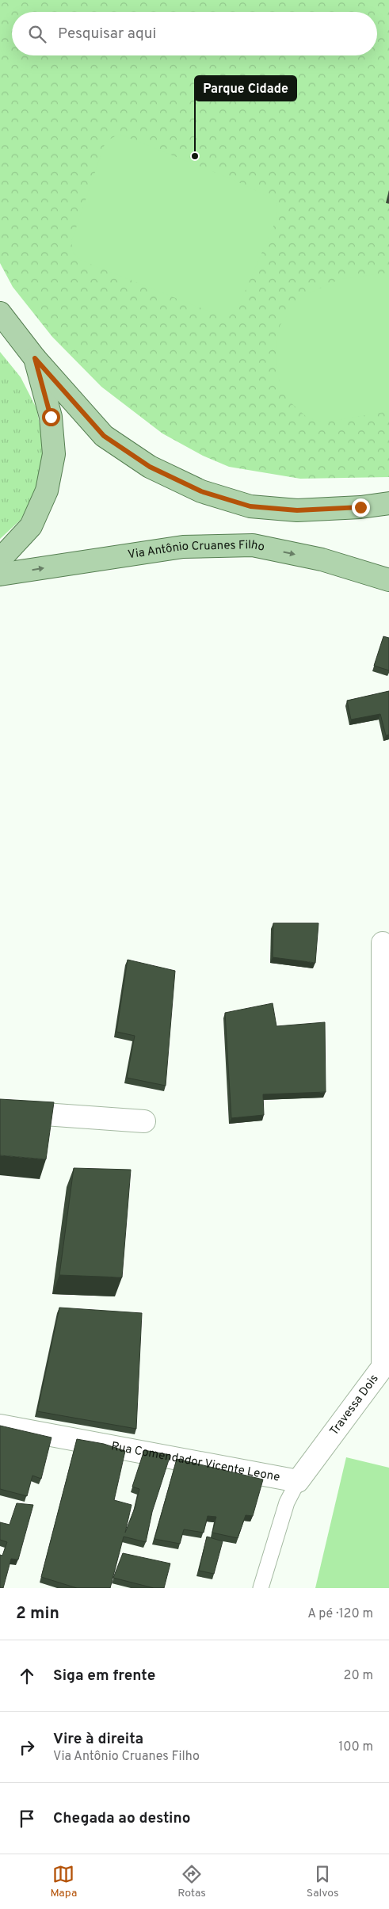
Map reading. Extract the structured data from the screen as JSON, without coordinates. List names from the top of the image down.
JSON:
{
  "streets": {
    "main road": ["Via Antônio Cruanes Filho"],
    "street": ["Travessa Dois", "Rua Comendador Vicente Leone"]
  },
  "crossings": [
    ["Travessa Dois", "Rua Comendador Vicente Leone"]
  ],
  "one_way": ["Via Antônio Cruanes Filho"],
  "places": ["Parque Cidade"],
  "page": {
    "search": "Pesquisar aqui",
    "heading": ["2 min", "A pé · 120 m"],
    "list": [
      ["Siga em frente", "20 m"],
      ["Vire à direita", "Via Antônio Cruanes Filho", "100 m"],
      "Chegada ao destino"
    ],
    "nav": ["Mapa", "Rotas", "Salvos"]
  }
}
